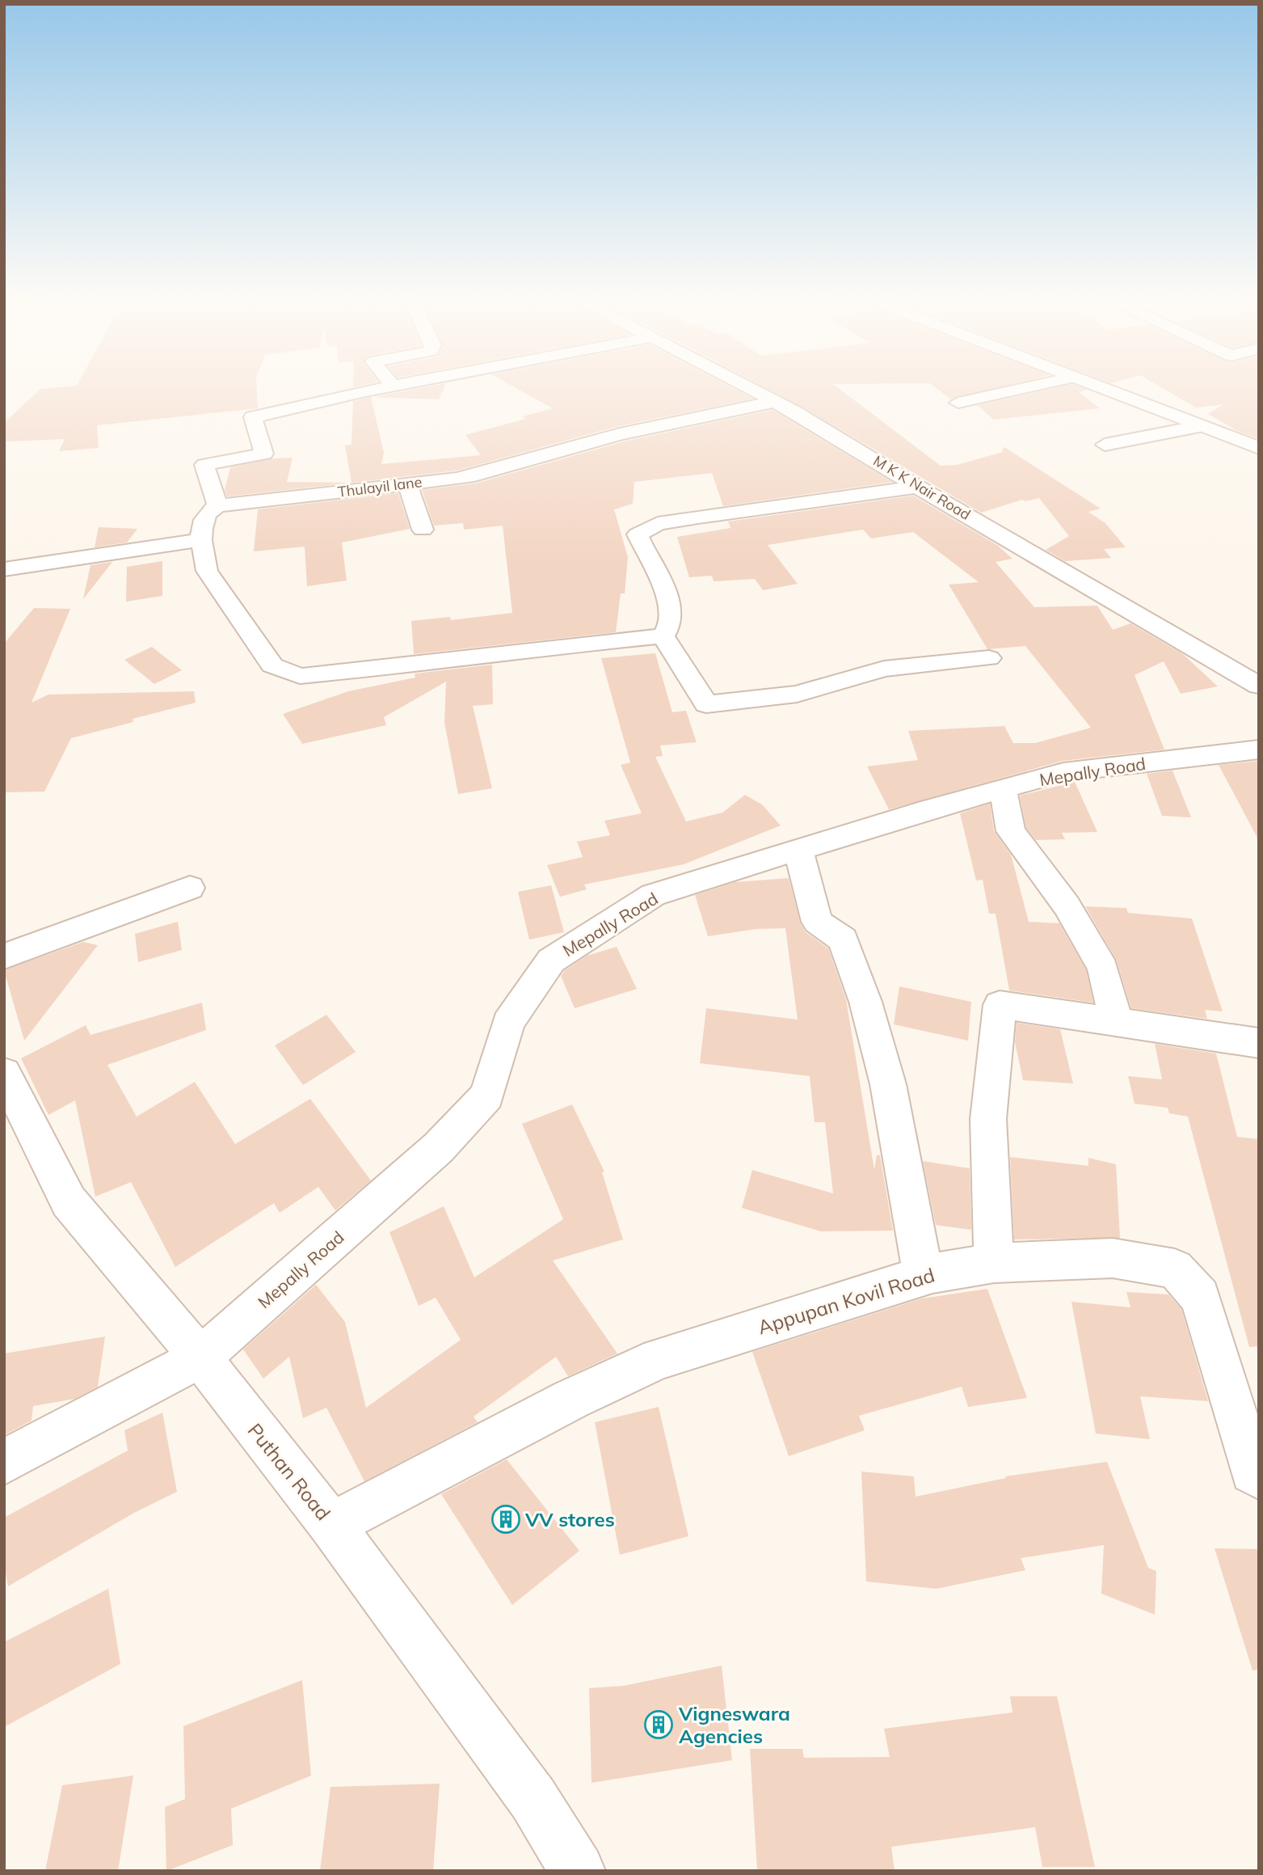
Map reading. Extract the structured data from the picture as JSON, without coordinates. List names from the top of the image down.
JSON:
{
  "streets": {
    "street": [
      "Thulayil lane",
      "M K K Nair Road",
      "Mepally Road",
      "Appupan Kovil Road",
      "Puthan Road"
    ]
  },
  "crossings": [
    ["Thulayil lane", "M K K Nair Road"],
    ["Mepally Road", "Puthan Road"],
    ["Appupan Kovil Road", "Puthan Road"]
  ],
  "places": {
    "building": ["VV stores", "Vigneswara Agencies"]
  }
}
